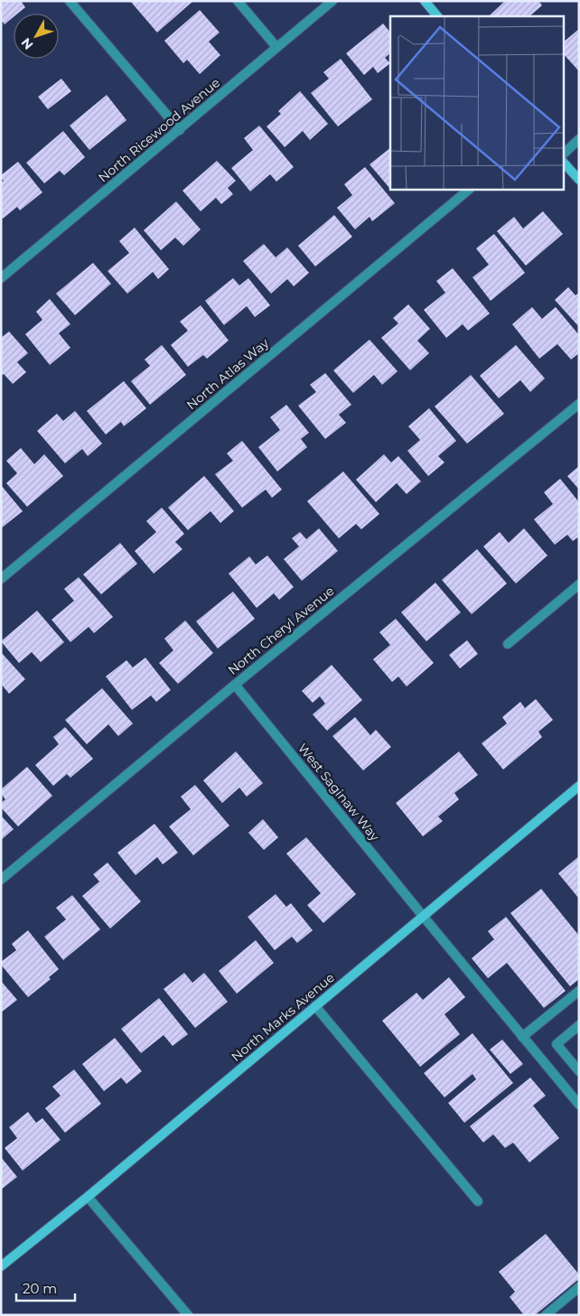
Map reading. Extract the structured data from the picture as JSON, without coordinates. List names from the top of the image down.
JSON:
{
  "streets": {
    "main road": ["North Marks Avenue"],
    "street": [
      "North Ricewood Avenue",
      "North Atlas Way",
      "North Cheryl Avenue",
      "West Saginaw Way"
    ]
  },
  "crossings": [
    ["North Cheryl Avenue", "West Saginaw Way"],
    ["West Saginaw Way", "North Marks Avenue"]
  ],
  "scale_bar": "20 m",
  "north": "bottom left"
}
